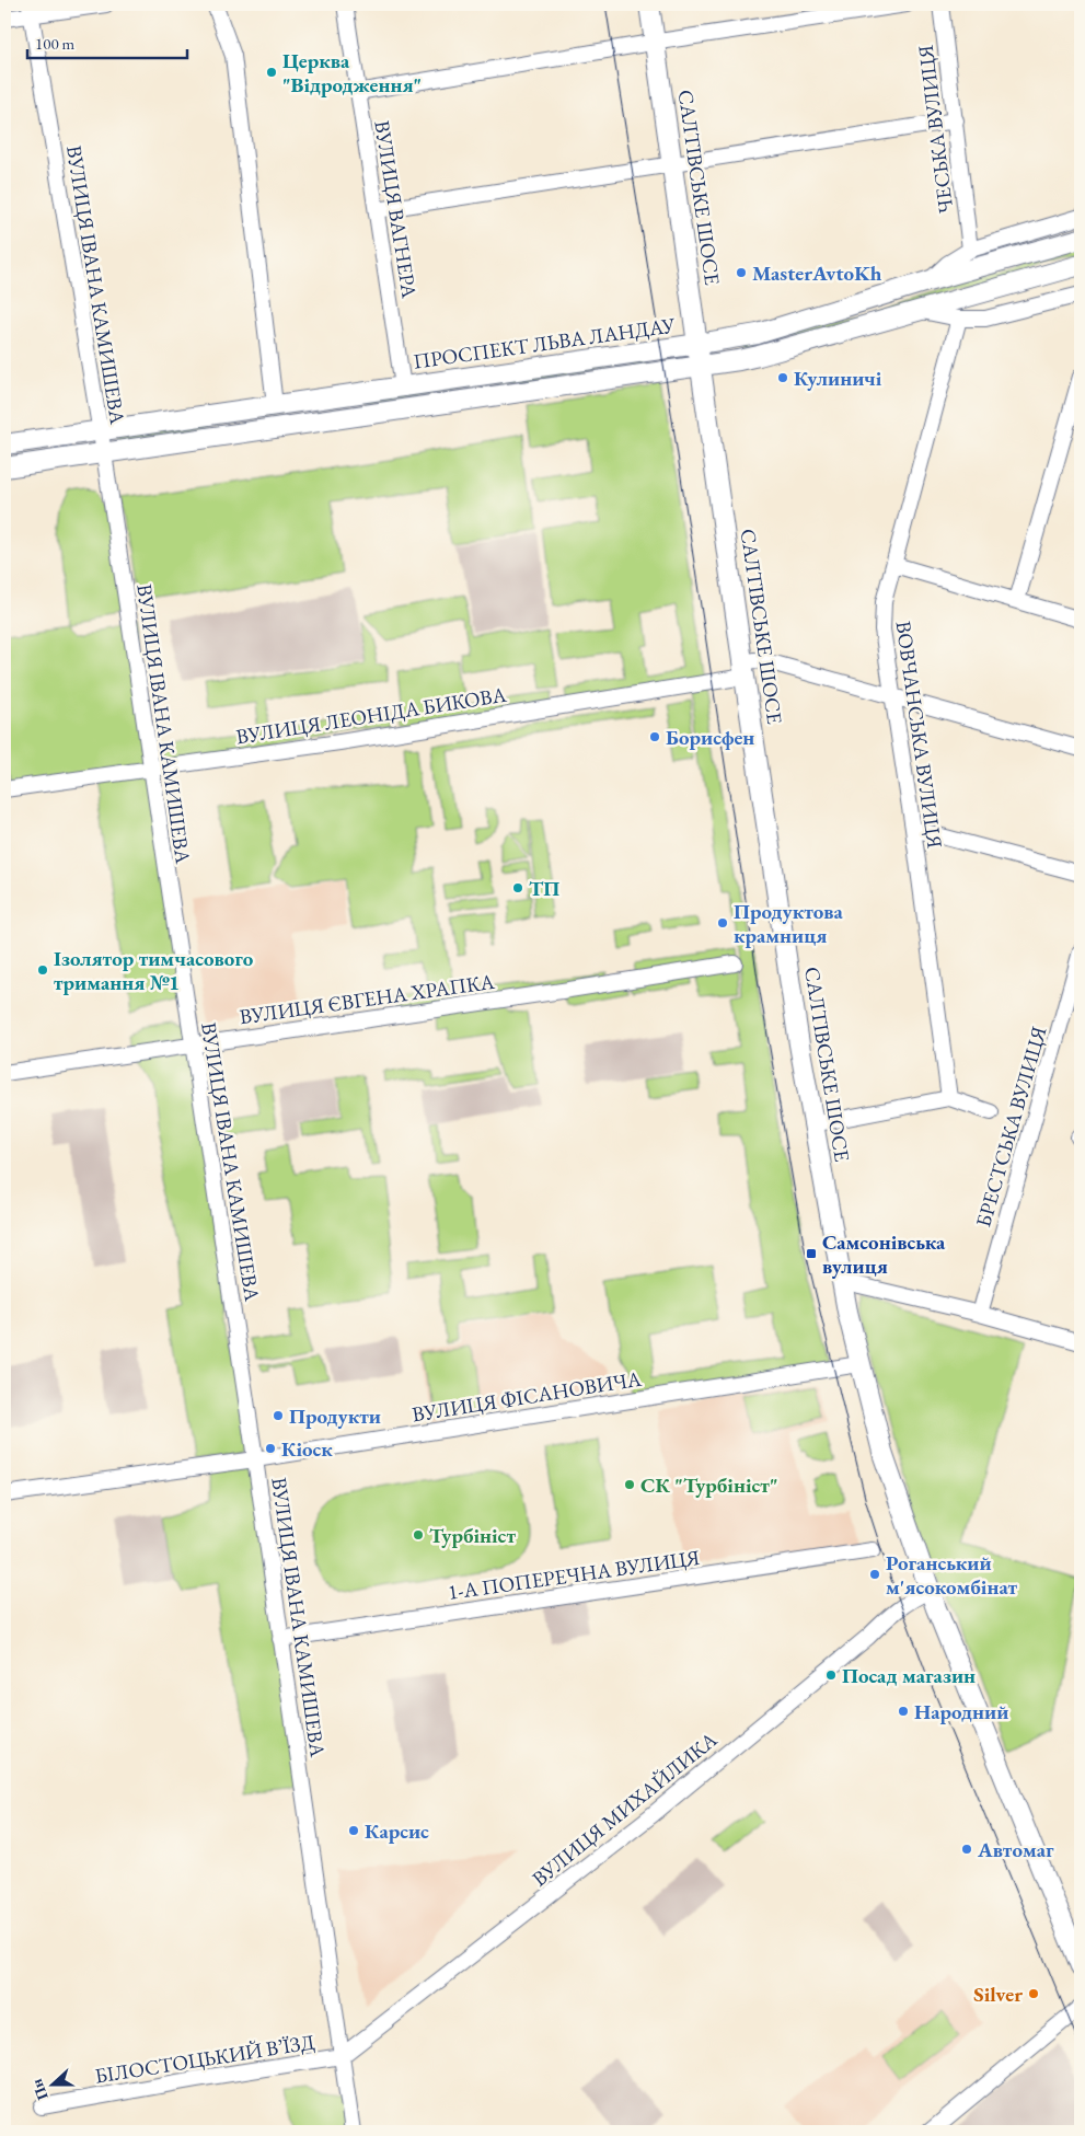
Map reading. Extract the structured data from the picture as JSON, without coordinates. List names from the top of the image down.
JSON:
{
  "streets": {
    "main road": ["САЛТІВСЬКЕ ШОСЕ", "ПРОСПЕКТ ЛЬВА ЛАНДАУ"],
    "street": [
      "ЧЕСЬКА ВУЛИЦЯ",
      "ВУЛИЦЯ ВАГНЕРА",
      "ВУЛИЦЯ ІВАНА КАМИШЕВА",
      "ВУЛИЦЯ ЛЕОНІДА БИКОВА",
      "ВОВЧАНСЬКА ВУЛИЦЯ",
      "ВУЛИЦЯ ЄВГЕНА ХРАПКА",
      "БРЕСТСЬКА ВУЛИЦЯ",
      "ВУЛИЦЯ ФІСАНОВИЧА",
      "1-А ПОПЕРЕЧНА ВУЛИЦЯ",
      "ВУЛИЦЯ МИХАЙЛИКА",
      "БІЛОСТОЦЬКИЙ В’ЇЗД"
    ]
  },
  "crossings": [
    ["САЛТІВСЬКЕ ШОСЕ", "ПРОСПЕКТ ЛЬВА ЛАНДАУ"],
    ["САЛТІВСЬКЕ ШОСЕ", "ВУЛИЦЯ ЛЕОНІДА БИКОВА"],
    ["САЛТІВСЬКЕ ШОСЕ", "ВУЛИЦЯ ФІСАНОВИЧА"],
    ["САЛТІВСЬКЕ ШОСЕ", "ВУЛИЦЯ МИХАЙЛИКА"],
    ["ВУЛИЦЯ ВАГНЕРА", "ПРОСПЕКТ ЛЬВА ЛАНДАУ"],
    ["ВУЛИЦЯ ІВАНА КАМИШЕВА", "ПРОСПЕКТ ЛЬВА ЛАНДАУ"],
    ["ВУЛИЦЯ ІВАНА КАМИШЕВА", "ВУЛИЦЯ ЛЕОНІДА БИКОВА"],
    ["ВУЛИЦЯ ІВАНА КАМИШЕВА", "ВУЛИЦЯ ЄВГЕНА ХРАПКА"],
    ["ВУЛИЦЯ ІВАНА КАМИШЕВА", "ВУЛИЦЯ ФІСАНОВИЧА"],
    ["ВУЛИЦЯ ІВАНА КАМИШЕВА", "1-А ПОПЕРЕЧНА ВУЛИЦЯ"],
    ["ВУЛИЦЯ ІВАНА КАМИШЕВА", "ВУЛИЦЯ МИХАЙЛИКА"],
    ["ВУЛИЦЯ ІВАНА КАМИШЕВА", "БІЛОСТОЦЬКИЙ В’ЇЗД"],
    ["ВУЛИЦЯ ЛЕОНІДА БИКОВА", "ВОВЧАНСЬКА ВУЛИЦЯ"],
    ["ВУЛИЦЯ МИХАЙЛИКА", "БІЛОСТОЦЬКИЙ В’ЇЗД"]
  ],
  "places": {
    "other": [
      "Церква \"Відродження\"",
      "MasterAvtoKh",
      "Кулиничі",
      "Борисфен",
      "ТП",
      "Продуктова крамниця",
      "Ізолятор тимчасового тримання №1",
      "Продукти",
      "Кіоск",
      "СК \"Турбініст\"",
      "Турбініст",
      "Роганський м'ясокомбінат",
      "Посад магазин",
      "Народний",
      "Карсис",
      "Автомаг",
      "Silver"
    ],
    "transit": ["Самсонівська вулиця"]
  },
  "scale_bar": "100 m",
  "north": "left"
}
